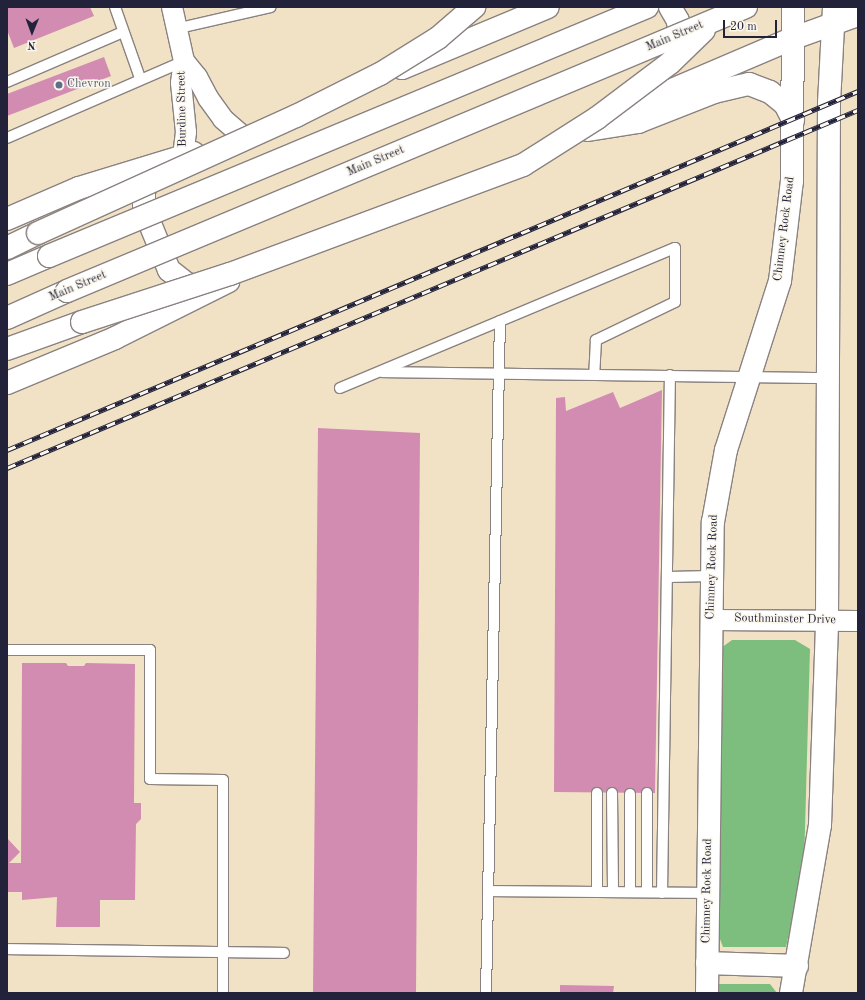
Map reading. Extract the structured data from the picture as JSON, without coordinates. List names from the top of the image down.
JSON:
{
  "streets": {
    "main road": ["Main Street", "Chimney Rock Road"],
    "street": ["Burdine Street", "Southminster Drive"]
  },
  "crossings": [
    ["Chimney Rock Road", "Southminster Drive"]
  ],
  "places": ["Chevron"],
  "scale_bar": "20 m",
  "north": "bottom"
}
